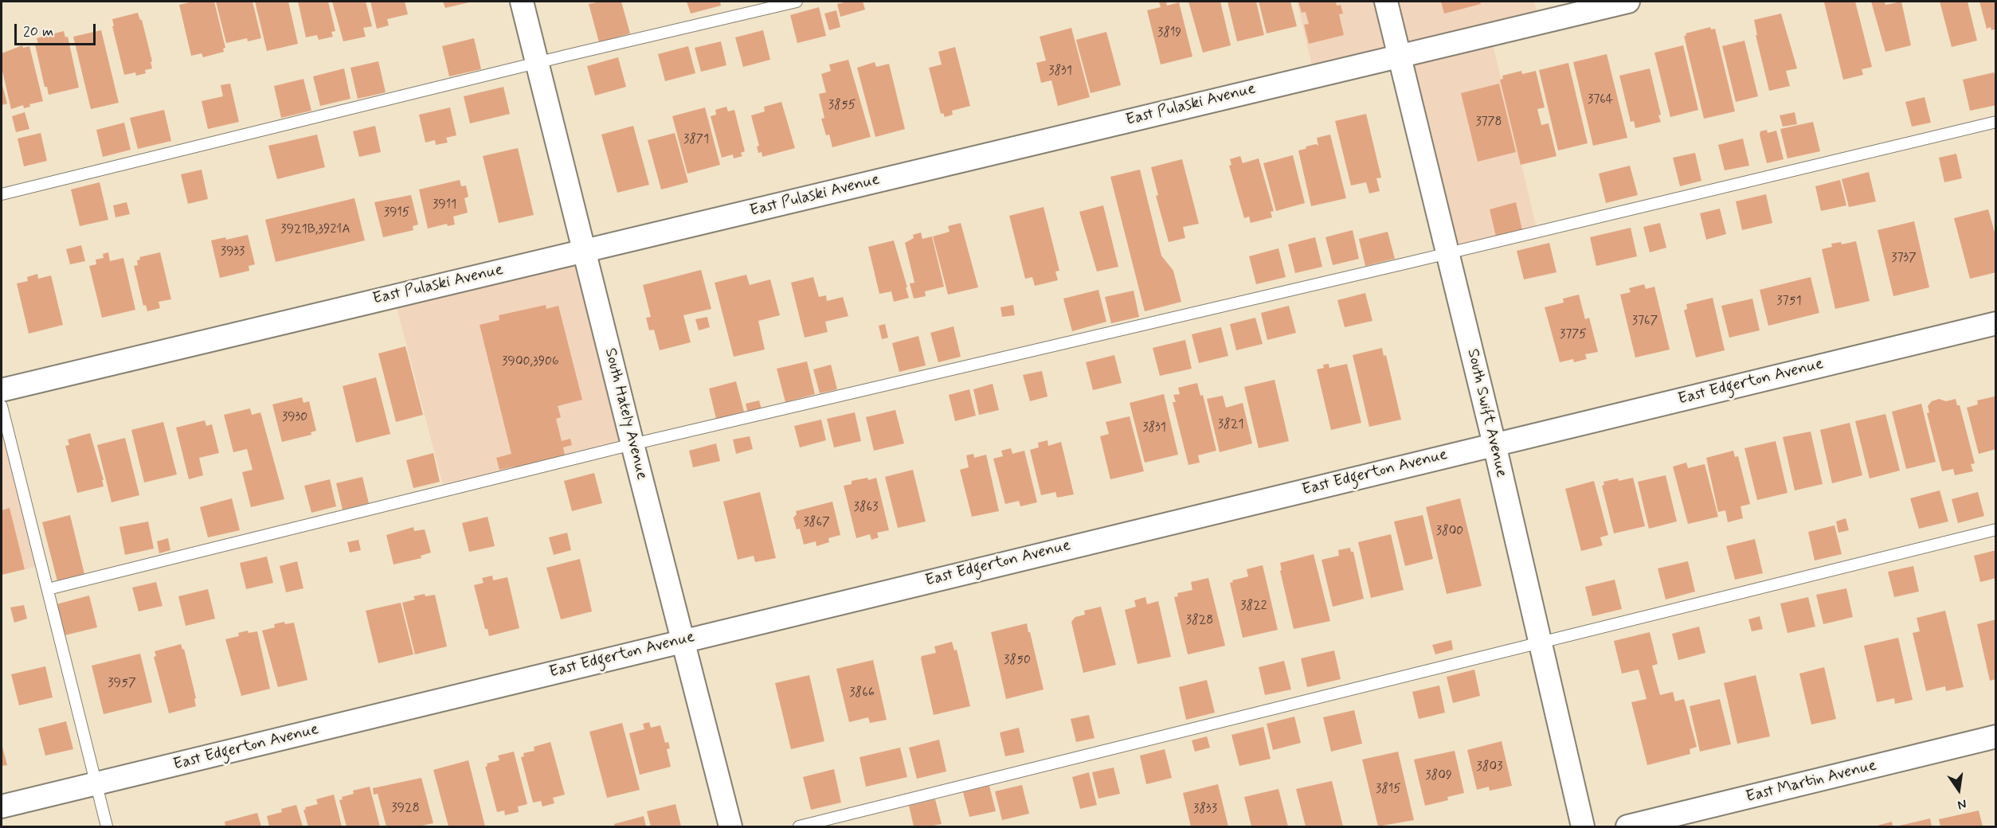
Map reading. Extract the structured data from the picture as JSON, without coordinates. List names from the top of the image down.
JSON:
{
  "streets": {
    "street": [
      "East Pulaski Avenue",
      "East Edgerton Avenue",
      "South Swift Avenue",
      "South Hately Avenue",
      "East Martin Avenue"
    ]
  },
  "crossings": [
    ["East Pulaski Avenue", "South Swift Avenue"],
    ["East Pulaski Avenue", "South Hately Avenue"],
    ["East Edgerton Avenue", "South Swift Avenue"],
    ["East Edgerton Avenue", "South Hately Avenue"]
  ],
  "house_numbers": [
    "3819",
    "3831",
    "3764",
    "3855",
    "3778",
    "3871",
    "3911",
    "3915",
    "3921B,3921A",
    "3933",
    "3737",
    "3751",
    "3767",
    "3775",
    "3900,3906",
    "3930",
    "3821",
    "3831",
    "3863",
    "3867",
    "3800",
    "3822",
    "3828",
    "3850",
    "3957",
    "3866",
    "3803",
    "3809",
    "3815",
    "3928",
    "3833"
  ],
  "scale_bar": "20 m",
  "north": "bottom"
}
